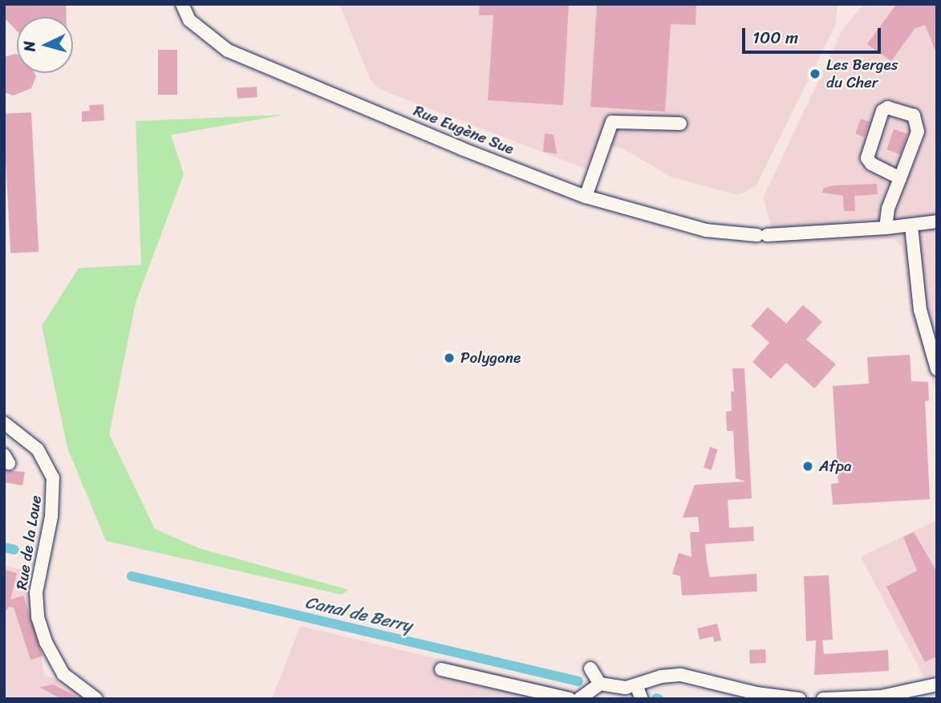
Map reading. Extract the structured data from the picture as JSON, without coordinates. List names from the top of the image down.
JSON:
{
  "streets": {
    "street": ["Rue Eugène Sue", "Rue de la Loue"]
  },
  "water": ["Canal de Berry"],
  "places": ["Les Berges du Cher", "Polygone", "Afpa"],
  "scale_bar": "100 m",
  "north": "left"
}
